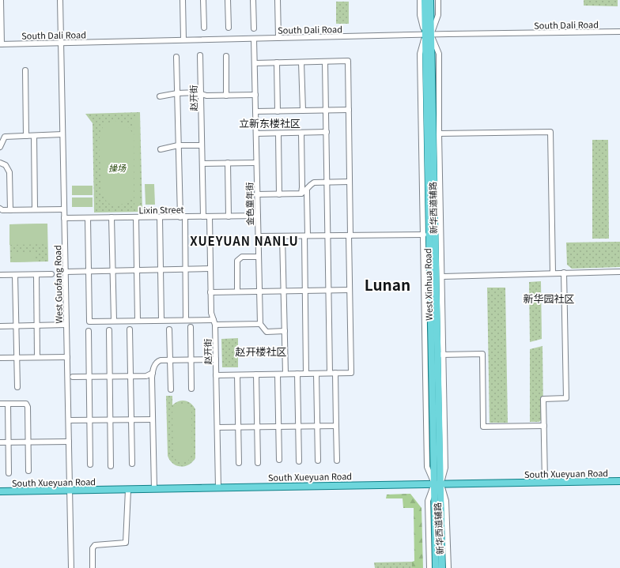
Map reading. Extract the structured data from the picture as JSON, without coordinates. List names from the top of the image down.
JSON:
{
  "streets": {
    "main road": ["West Xinhua Road", "South Xueyuan Road"],
    "street": [
      "South Dali Road",
      "赵开街",
      "金色童年街",
      "新华西道辅路",
      "Lixin Street",
      "West Guofang Road"
    ]
  },
  "crossings": [
    ["South Dali Road", "金色童年街"],
    ["South Dali Road", "新华西道辅路"],
    ["South Dali Road", "West Guofang Road"],
    ["South Dali Road", "West Xinhua Road"],
    ["赵开街", "Lixin Street"],
    ["赵开街", "South Xueyuan Road"],
    ["金色童年街", "Lixin Street"],
    ["新华西道辅路", "West Xinhua Road"],
    ["新华西道辅路", "South Xueyuan Road"],
    ["Lixin Street", "West Guofang Road"],
    ["West Guofang Road", "South Xueyuan Road"],
    ["West Xinhua Road", "South Xueyuan Road"]
  ],
  "districts": [
    "立新东楼社区",
    "XUEYUAN NANLU",
    "Lunan",
    "新华园社区",
    "赵开楼社区"
  ],
  "parks": ["操场"]
}
